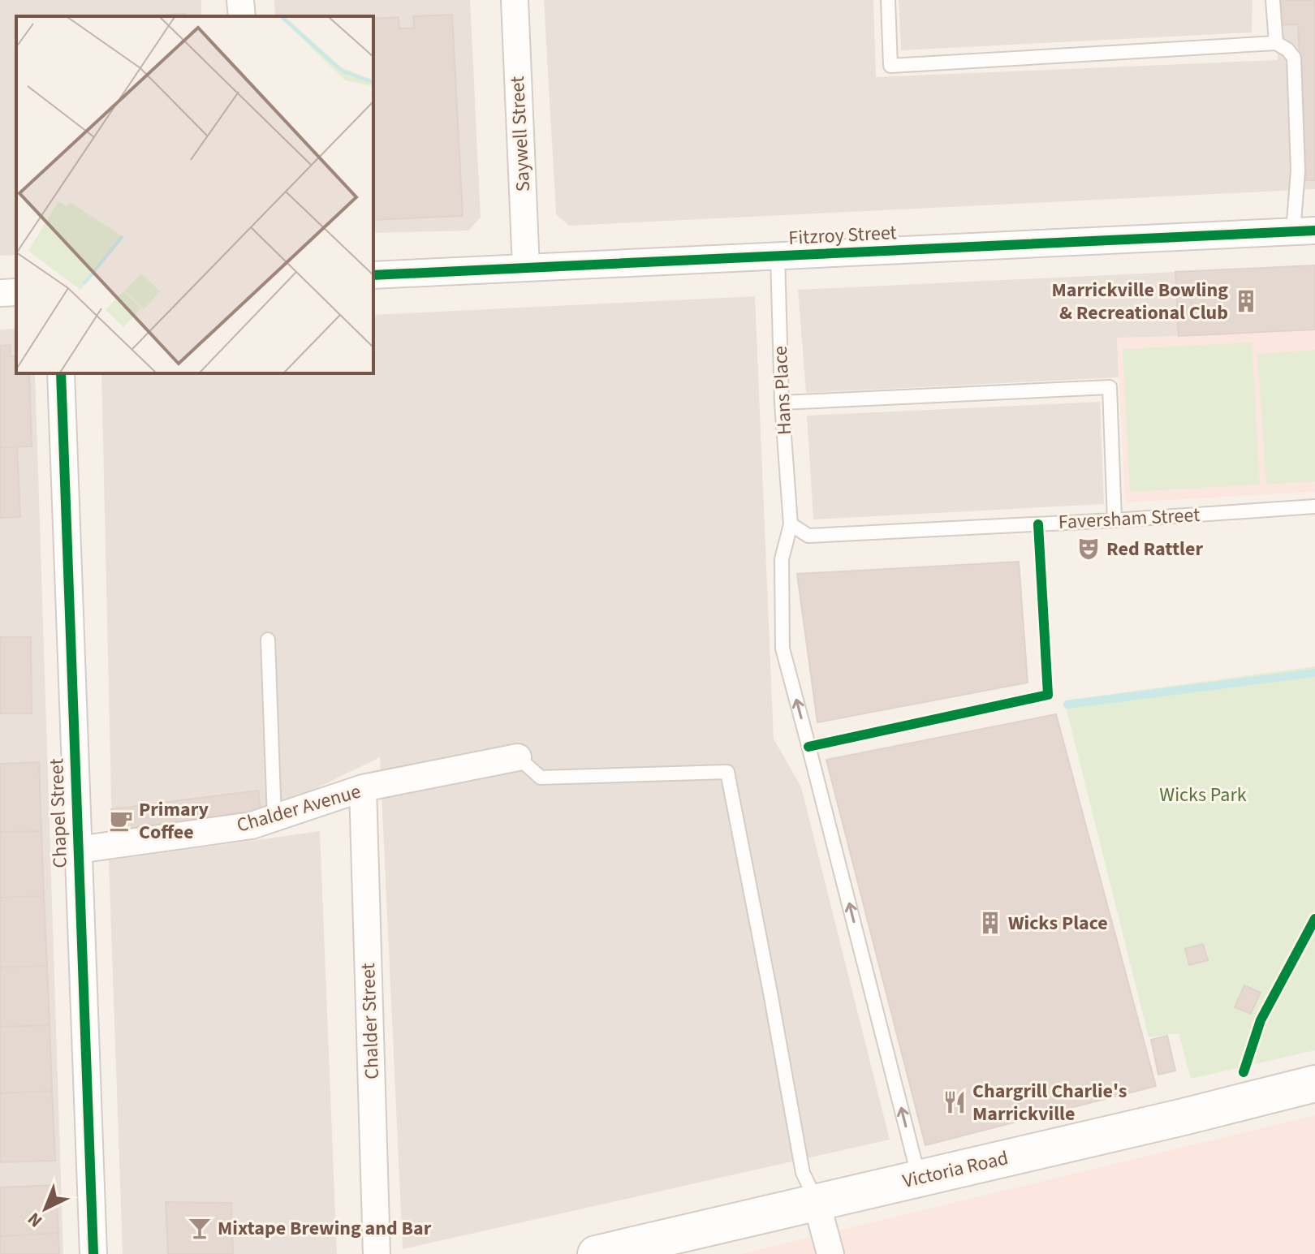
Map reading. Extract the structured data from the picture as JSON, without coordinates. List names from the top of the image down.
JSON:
{
  "streets": {
    "main road": ["Victoria Road"],
    "street": [
      "Saywell Street",
      "Fitzroy Street",
      "Chalder Avenue",
      "Chapel Street",
      "Chalder Street"
    ],
    "lane": ["Hans Place", "Faversham Street"]
  },
  "crossings": [
    ["Saywell Street", "Fitzroy Street"],
    ["Fitzroy Street", "Hans Place"],
    ["Hans Place", "Faversham Street"],
    ["Hans Place", "Victoria Road"],
    ["Chalder Avenue", "Chapel Street"],
    ["Chalder Avenue", "Chalder Street"]
  ],
  "one_way": ["Hans Place"],
  "parks": ["Wicks Park"],
  "places": {
    "building": ["Marrickville Bowling & Recreational Club", "Wicks Place"],
    "theatre": ["Red Rattler"],
    "cafe": ["Primary Coffee"],
    "restaurant": ["Chargrill Charlie's Marrickville"],
    "bar": ["Mixtape Brewing and Bar"]
  },
  "north": "bottom left"
}
